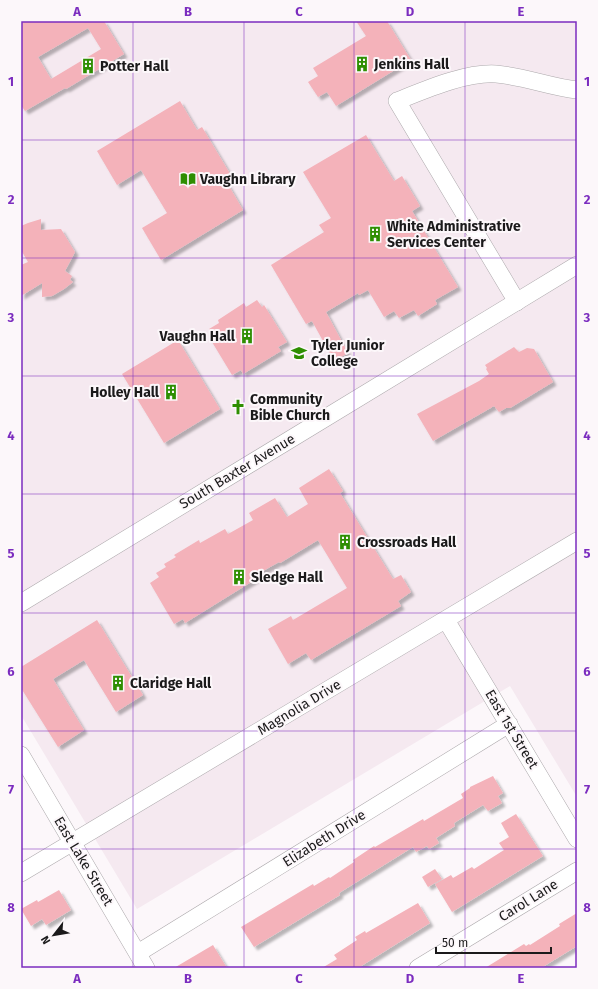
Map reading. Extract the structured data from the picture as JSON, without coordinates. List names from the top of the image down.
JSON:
{
  "streets": {
    "street": [
      "South Baxter Avenue",
      "Magnolia Drive",
      "East 1st Street",
      "Elizabeth Drive",
      "East Lake Street",
      "Carol Lane"
    ]
  },
  "crossings": [
    ["Magnolia Drive", "East 1st Street"],
    ["Magnolia Drive", "East Lake Street"],
    ["East 1st Street", "Elizabeth Drive"],
    ["Elizabeth Drive", "East Lake Street"]
  ],
  "places": {
    "building": [
      "Jenkins Hall",
      "Potter Hall",
      "White Administrative Services Center",
      "Vaughn Hall",
      "Holley Hall",
      "Crossroads Hall",
      "Sledge Hall",
      "Claridge Hall"
    ],
    "library": ["Vaughn Library"],
    "school or university": ["Tyler Junior College"],
    "church": ["Community Bible Church"]
  },
  "scale_bar": "50 m",
  "north": "bottom left",
  "grid": {
    "columns": [
      "A",
      "B",
      "C",
      "D",
      "E"
    ],
    "rows": [
      "1",
      "2",
      "3",
      "4",
      "5",
      "6",
      "7",
      "8"
    ]
  }
}
